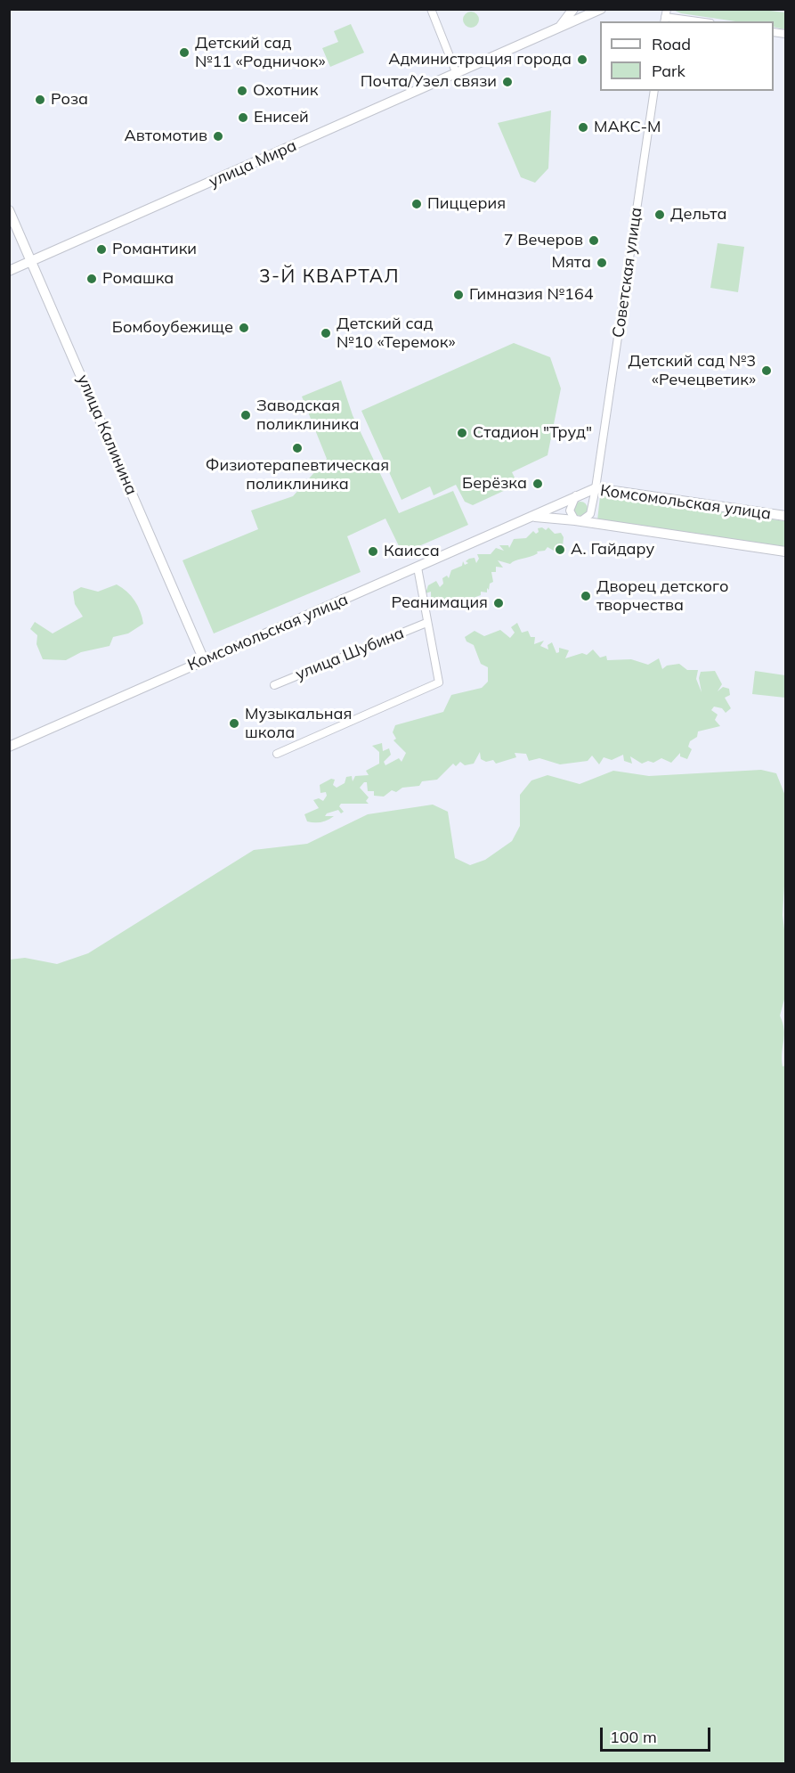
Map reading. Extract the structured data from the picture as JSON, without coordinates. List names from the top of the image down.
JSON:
{
  "streets": {
    "street": [
      "улица Мира",
      "Советская улица",
      "улица Калинина",
      "Комсомольская улица",
      "улица Шубина"
    ]
  },
  "crossings": [
    ["улица Мира", "улица Калинина"],
    ["Советская улица", "Комсомольская улица"],
    ["улица Калинина", "Комсомольская улица"]
  ],
  "districts": ["3-Й КВАРТАЛ"],
  "places": [
    "Детский сад №11 «Родничок»",
    "Администрация города",
    "Почта/Узел связи",
    "Охотник",
    "Роза",
    "Енисей",
    "МАКС-М",
    "Автомотив",
    "Пиццерия",
    "Дельта",
    "7 Вечеров",
    "Романтики",
    "Мята",
    "Ромашка",
    "Гимназия №164",
    "Бомбоубежище",
    "Детский сад №10 «Теремок»",
    "Детский сад №3 «Речецветик»",
    "Заводская поликлиника",
    "Стадион \"Труд\"",
    "Физиотерапевтическая поликлиника",
    "Берёзка",
    "А. Гайдару",
    "Каисса",
    "Дворец детского творчества",
    "Реанимация",
    "Музыкальная школа"
  ],
  "legend": ["Road", "Park"],
  "scale_bar": "100 m"
}
